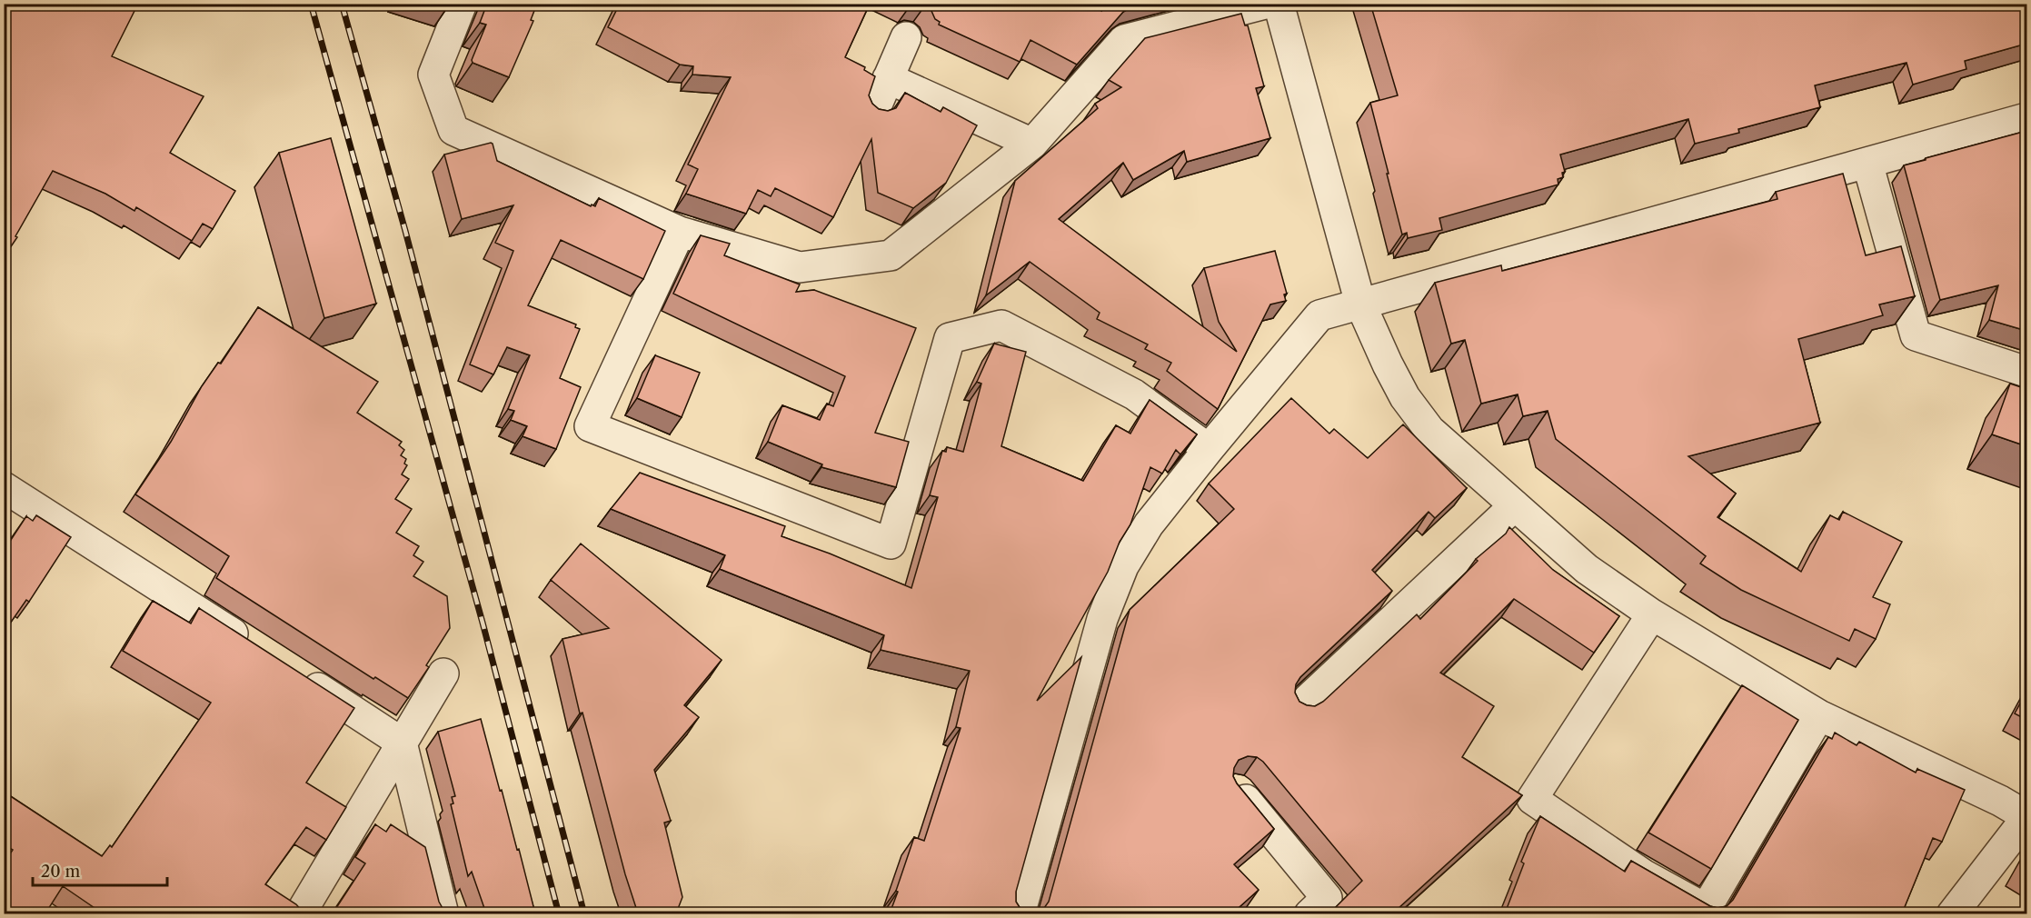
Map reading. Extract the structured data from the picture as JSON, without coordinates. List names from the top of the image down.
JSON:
{
  "scale_bar": "20 m"
}
